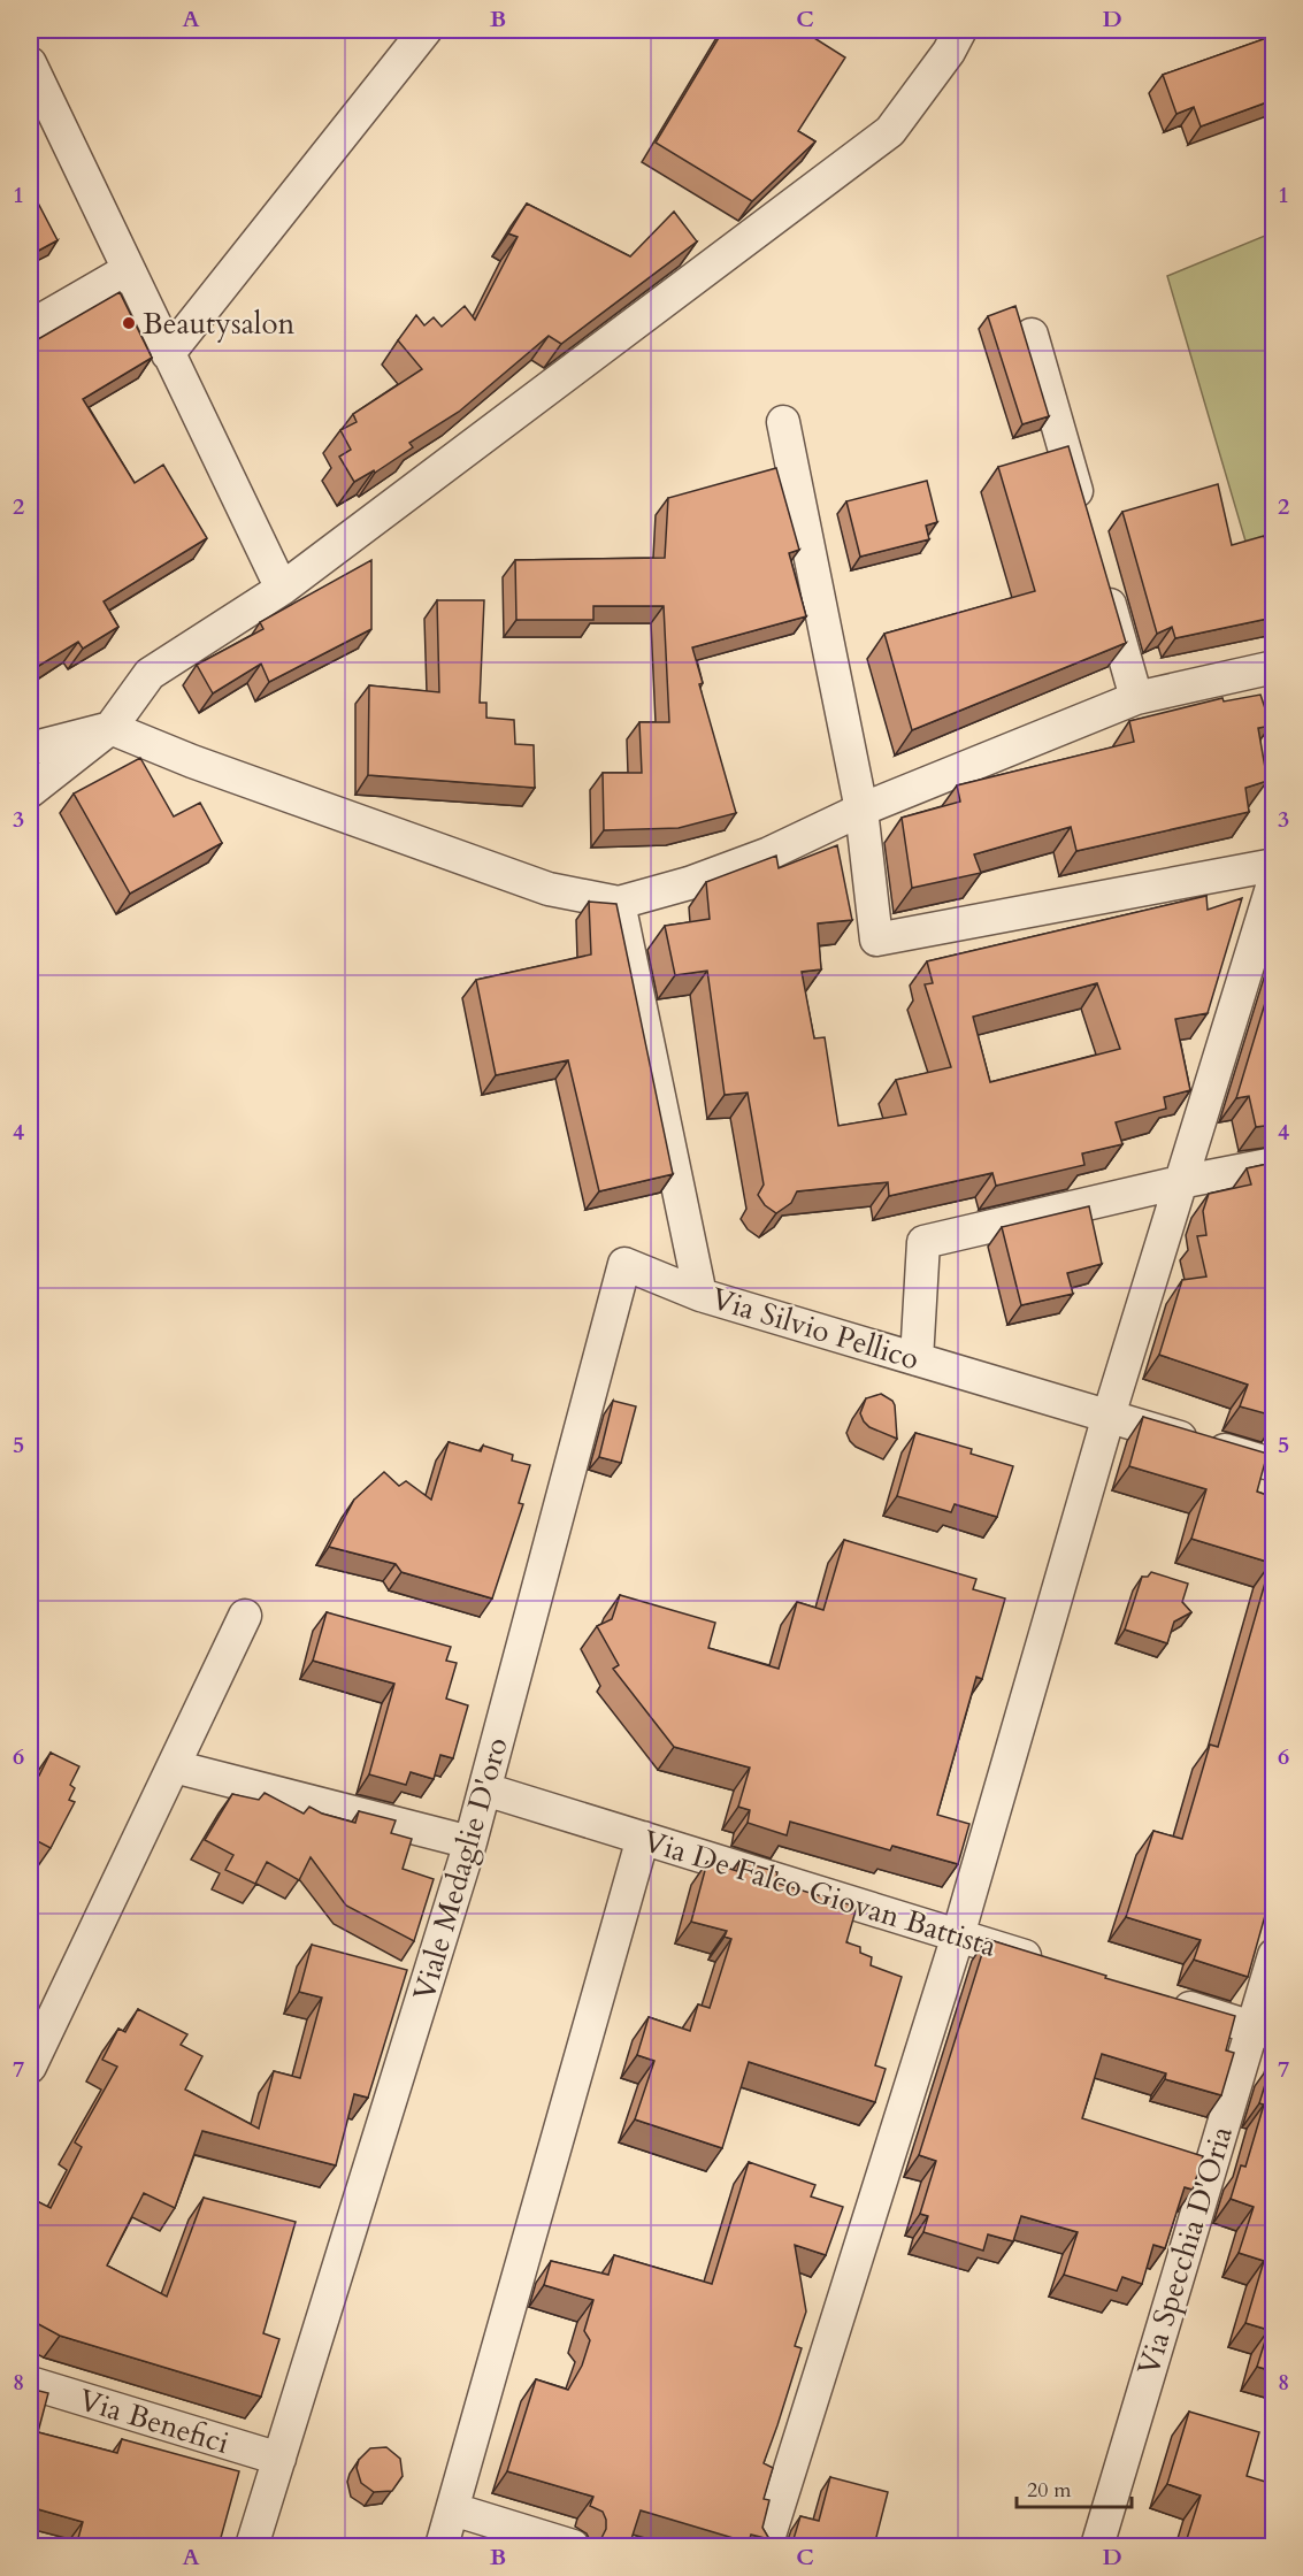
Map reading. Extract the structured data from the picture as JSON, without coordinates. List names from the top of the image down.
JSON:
{
  "streets": {
    "street": [
      "Via Silvio Pellico",
      "Viale Medaglie D'oro",
      "Via De Falco Giovan Battista",
      "Via Specchia D'Oria",
      "Via Benefici"
    ]
  },
  "crossings": [
    ["Via Silvio Pellico", "Viale Medaglie D'oro"],
    ["Viale Medaglie D'oro", "Via De Falco Giovan Battista"],
    ["Viale Medaglie D'oro", "Via Benefici"]
  ],
  "places": ["Beautysalon"],
  "scale_bar": "20 m",
  "grid": {
    "columns": [
      "A",
      "B",
      "C",
      "D"
    ],
    "rows": [
      "1",
      "2",
      "3",
      "4",
      "5",
      "6",
      "7",
      "8"
    ]
  }
}
